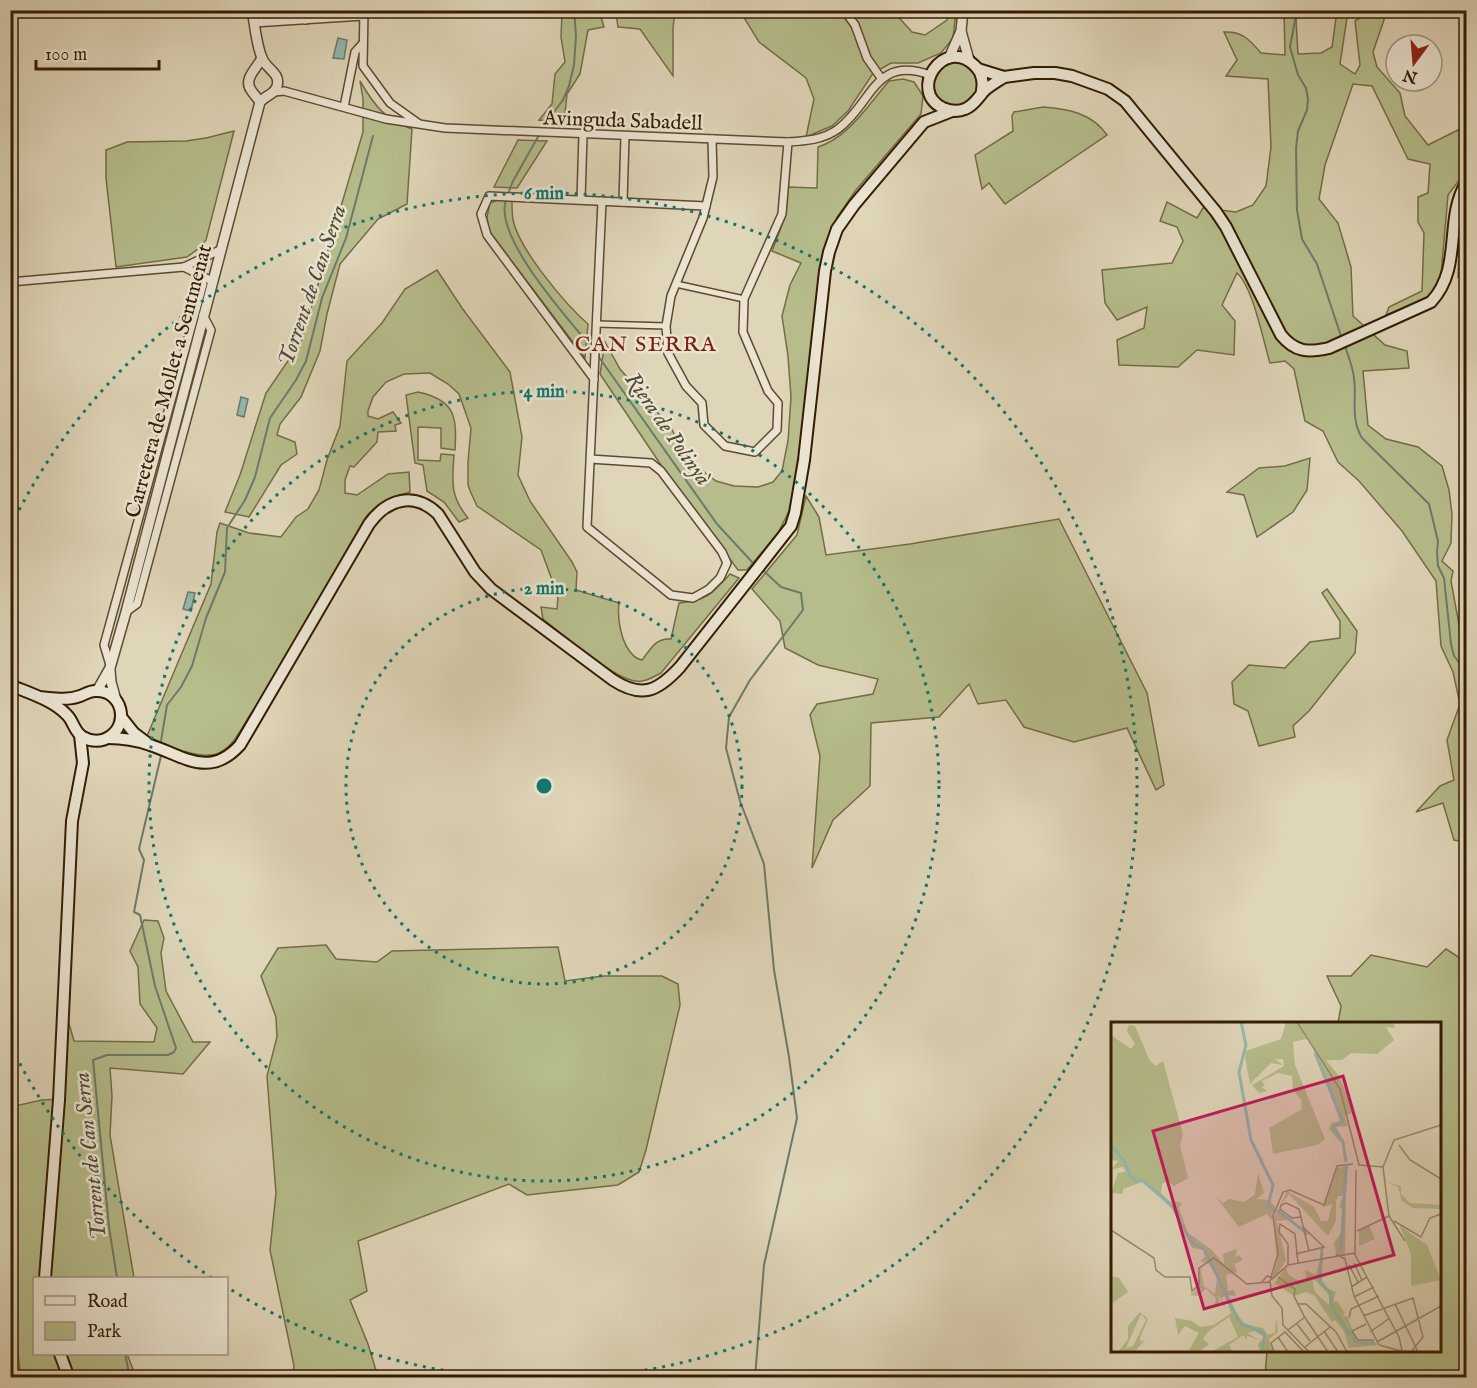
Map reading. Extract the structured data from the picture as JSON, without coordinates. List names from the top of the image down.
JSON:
{
  "streets": {
    "street": ["Avinguda Sabadell", "Carretera de Mollet a Sentmenat"]
  },
  "districts": ["CAN SERRA"],
  "water": ["Torrent de Can Serra", "Riera de Polinyà"],
  "legend": ["Road", "Park"],
  "scale_bar": "100 m",
  "north": "bottom",
  "rings": ["6 min", "4 min", "2 min"]
}
